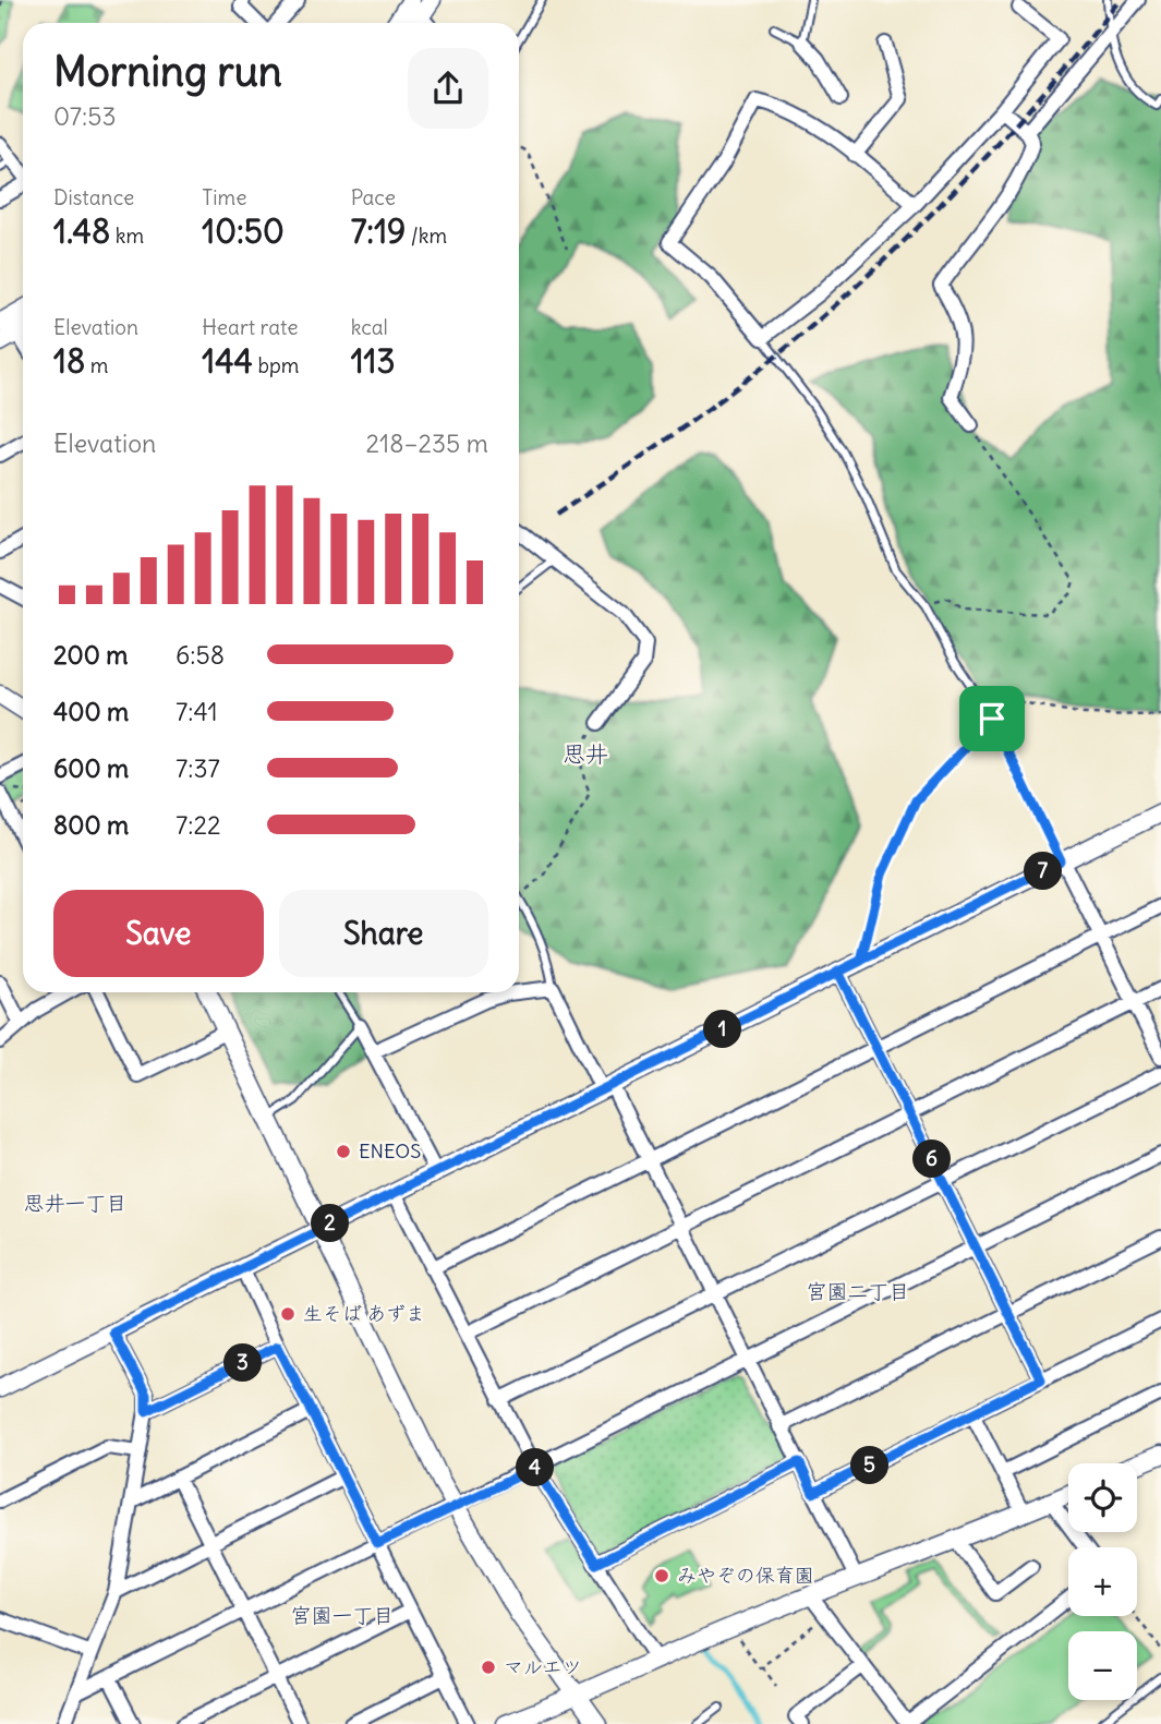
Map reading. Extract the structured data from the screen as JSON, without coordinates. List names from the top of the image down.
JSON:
{
  "districts": [
    "思井",
    "思井一丁目",
    "宮園二丁目",
    "宮園一丁目"
  ],
  "places": [
    "ENEOS",
    "生そば あずま",
    "みやぞの保育園",
    "マルエツ"
  ],
  "page": {
    "heading": ["Morning run", "07:53"],
    "stats": [
      ["Distance", "1.48 km"],
      ["Time", "10:50"],
      ["Pace", "7:19 /km"],
      ["Elevation", "18 m"],
      ["Heart rate", "144 bpm"],
      ["kcal", "113"]
    ],
    "chart": ["Elevation", "218–235 m"],
    "list": [
      {
        "name": "200 m",
        "note": "6:58"
      },
      {
        "name": "400 m",
        "note": "7:41"
      },
      {
        "name": "600 m",
        "note": "7:37"
      },
      {
        "name": "800 m",
        "note": "7:22"
      }
    ],
    "pins": [
      "7",
      "1",
      "6",
      "2",
      "3",
      "5",
      "4"
    ],
    "buttons": ["Save", "Share"],
    "map_buttons": ["+", "−"]
  }
}
